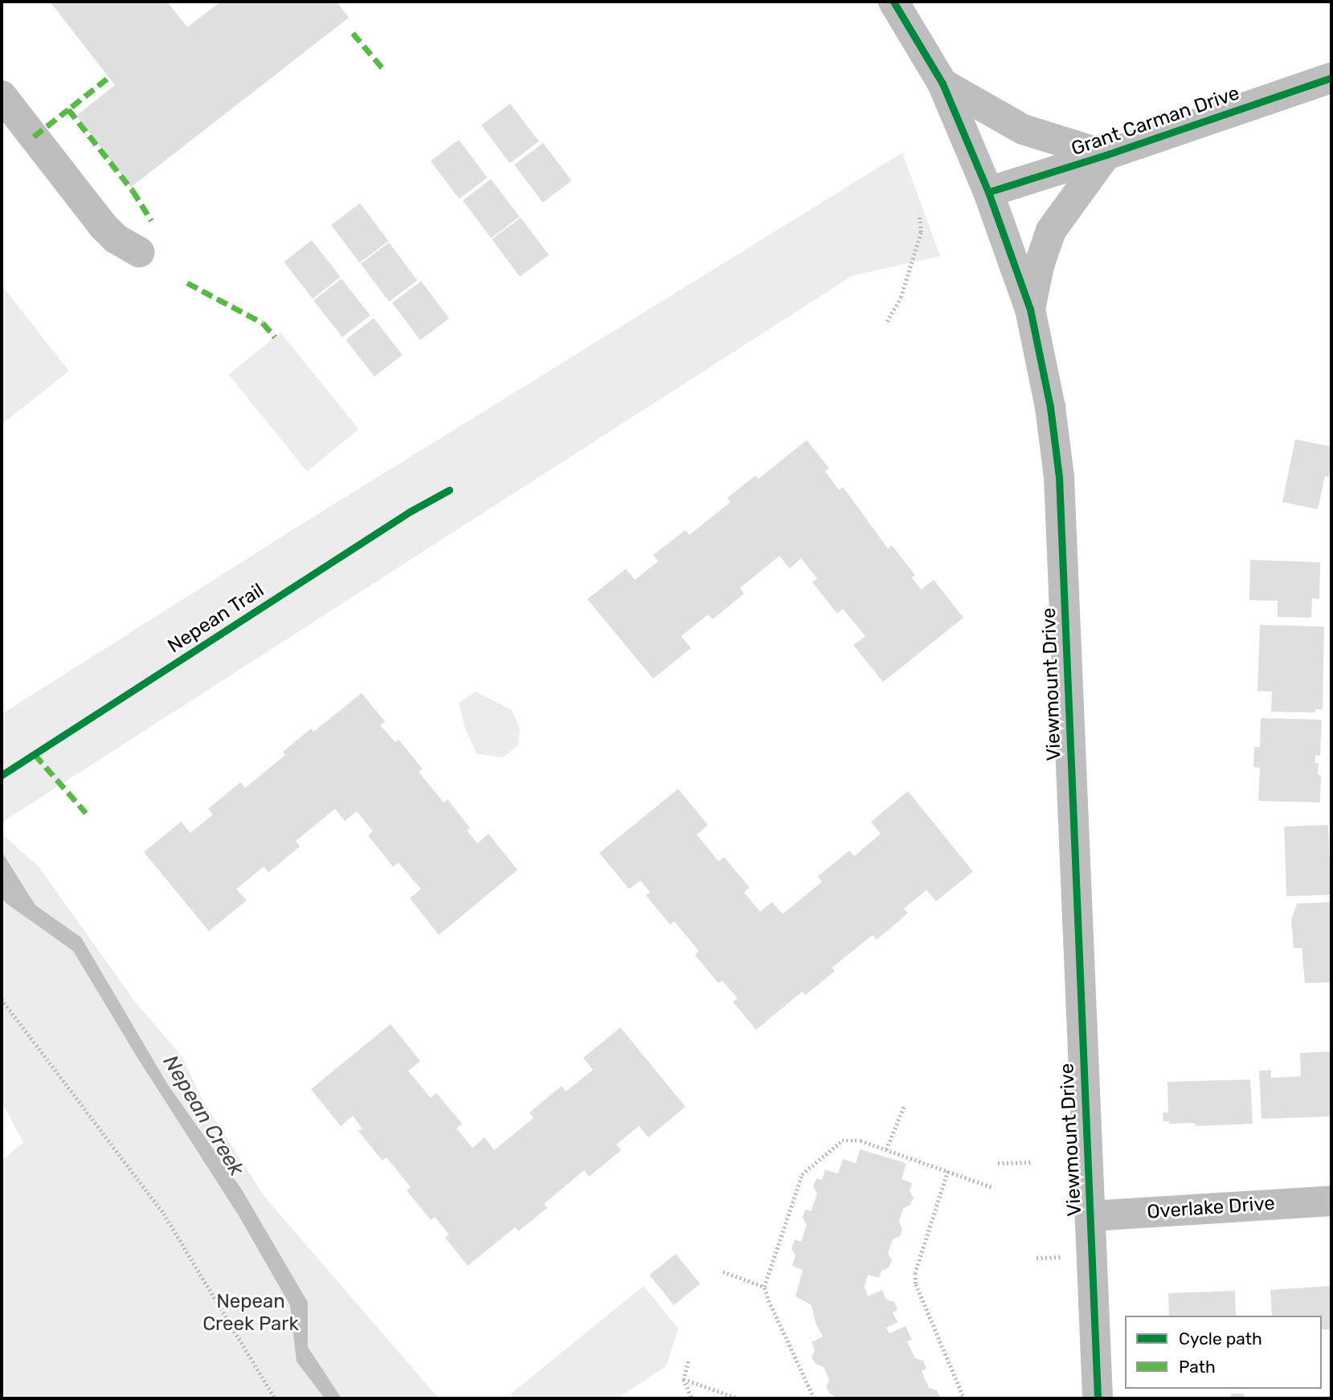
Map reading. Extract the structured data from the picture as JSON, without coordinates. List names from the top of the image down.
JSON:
{
  "streets": {
    "street": ["Grant Carman Drive", "Viewmount Drive", "Overlake Drive"],
    "cycle path": ["Nepean Trail"]
  },
  "crossings": [
    ["Grant Carman Drive", "Viewmount Drive"],
    ["Viewmount Drive", "Overlake Drive"]
  ],
  "water": ["Nepean Creek"],
  "parks": ["Nepean Creek Park"],
  "legend": ["Cycle path", "Path"]
}
